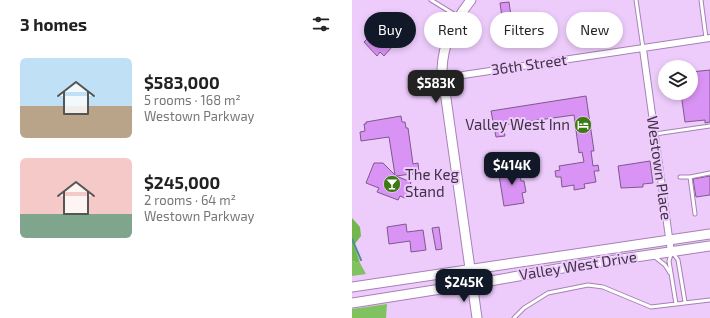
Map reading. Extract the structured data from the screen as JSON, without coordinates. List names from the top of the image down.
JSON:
{
  "streets": {
    "main road": ["Valley West Drive"],
    "street": ["36th Street", "Westown Place"]
  },
  "crossings": [
    ["36th Street", "Westown Place"],
    ["Westown Place", "Valley West Drive"]
  ],
  "places": {
    "hotel": ["Valley West Inn"],
    "bar": ["The Keg Stand"]
  },
  "page": {
    "heading": "3 homes",
    "chip": [
      "Buy",
      "Rent",
      "Filters",
      "New"
    ],
    "list": [
      {
        "name": "$583,000",
        "note": "5 rooms · 168 m² · Westown Parkway"
      },
      {
        "name": "$245,000",
        "note": "2 rooms · 64 m² · Westown Parkway"
      }
    ],
    "price": ["$583K", "$414K", "$245K"]
  }
}
